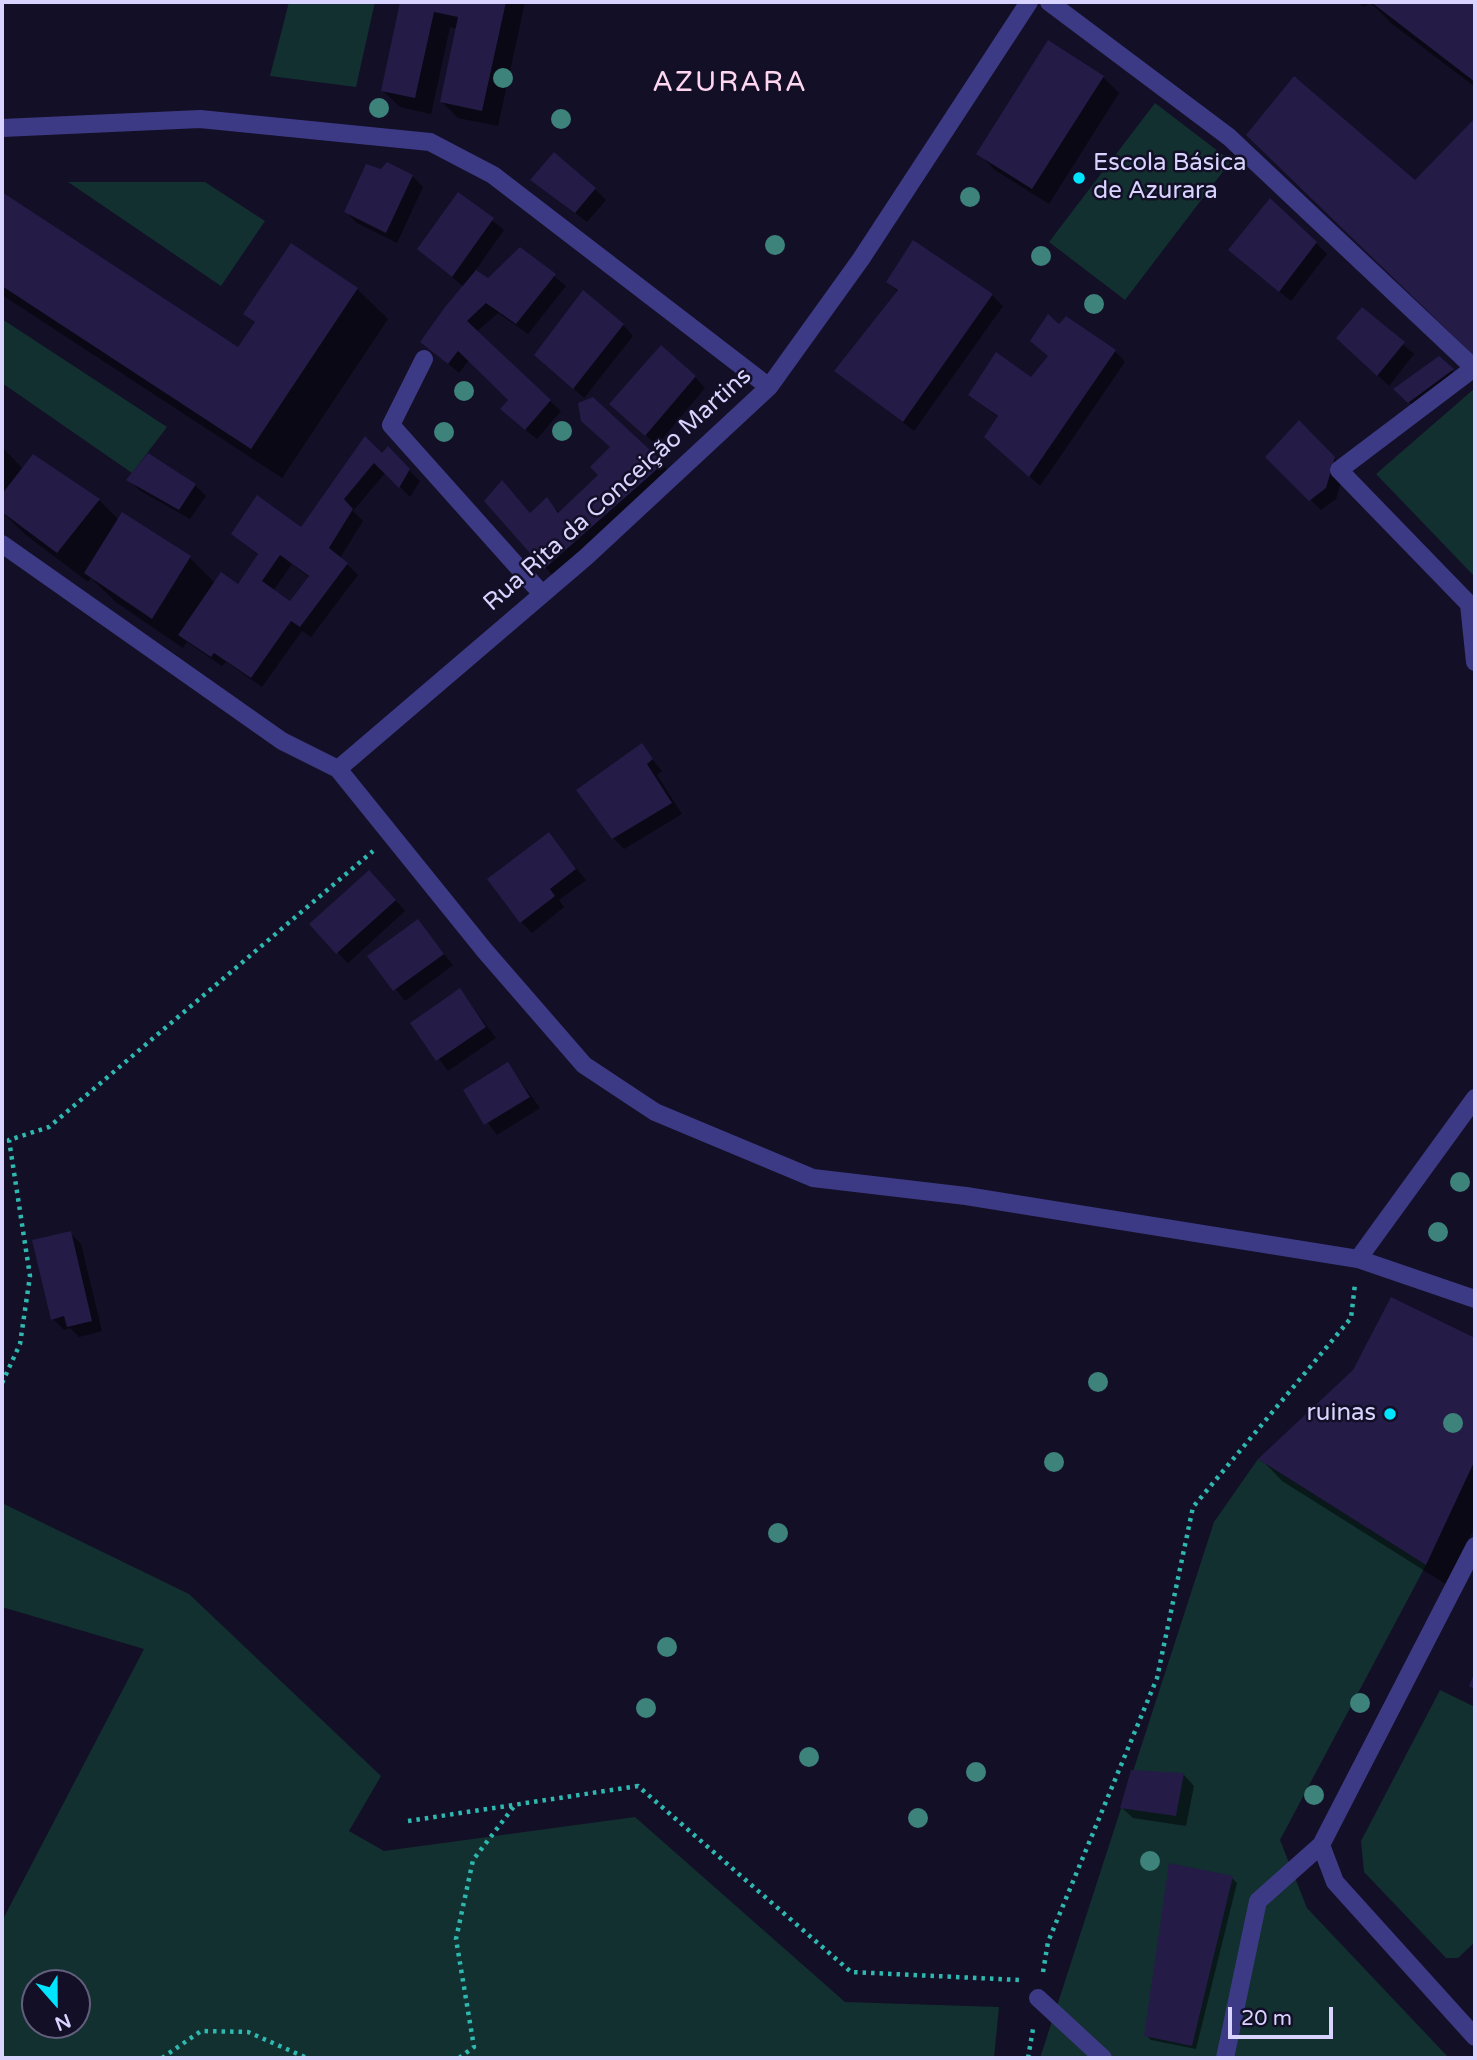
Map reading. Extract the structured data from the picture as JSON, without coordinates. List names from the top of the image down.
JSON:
{
  "streets": {
    "street": ["Rua Rita da Conceição Martins"]
  },
  "districts": ["AZURARA"],
  "places": ["Escola Básica de Azurara", "ruinas"],
  "scale_bar": "20 m",
  "north": "bottom"
}
